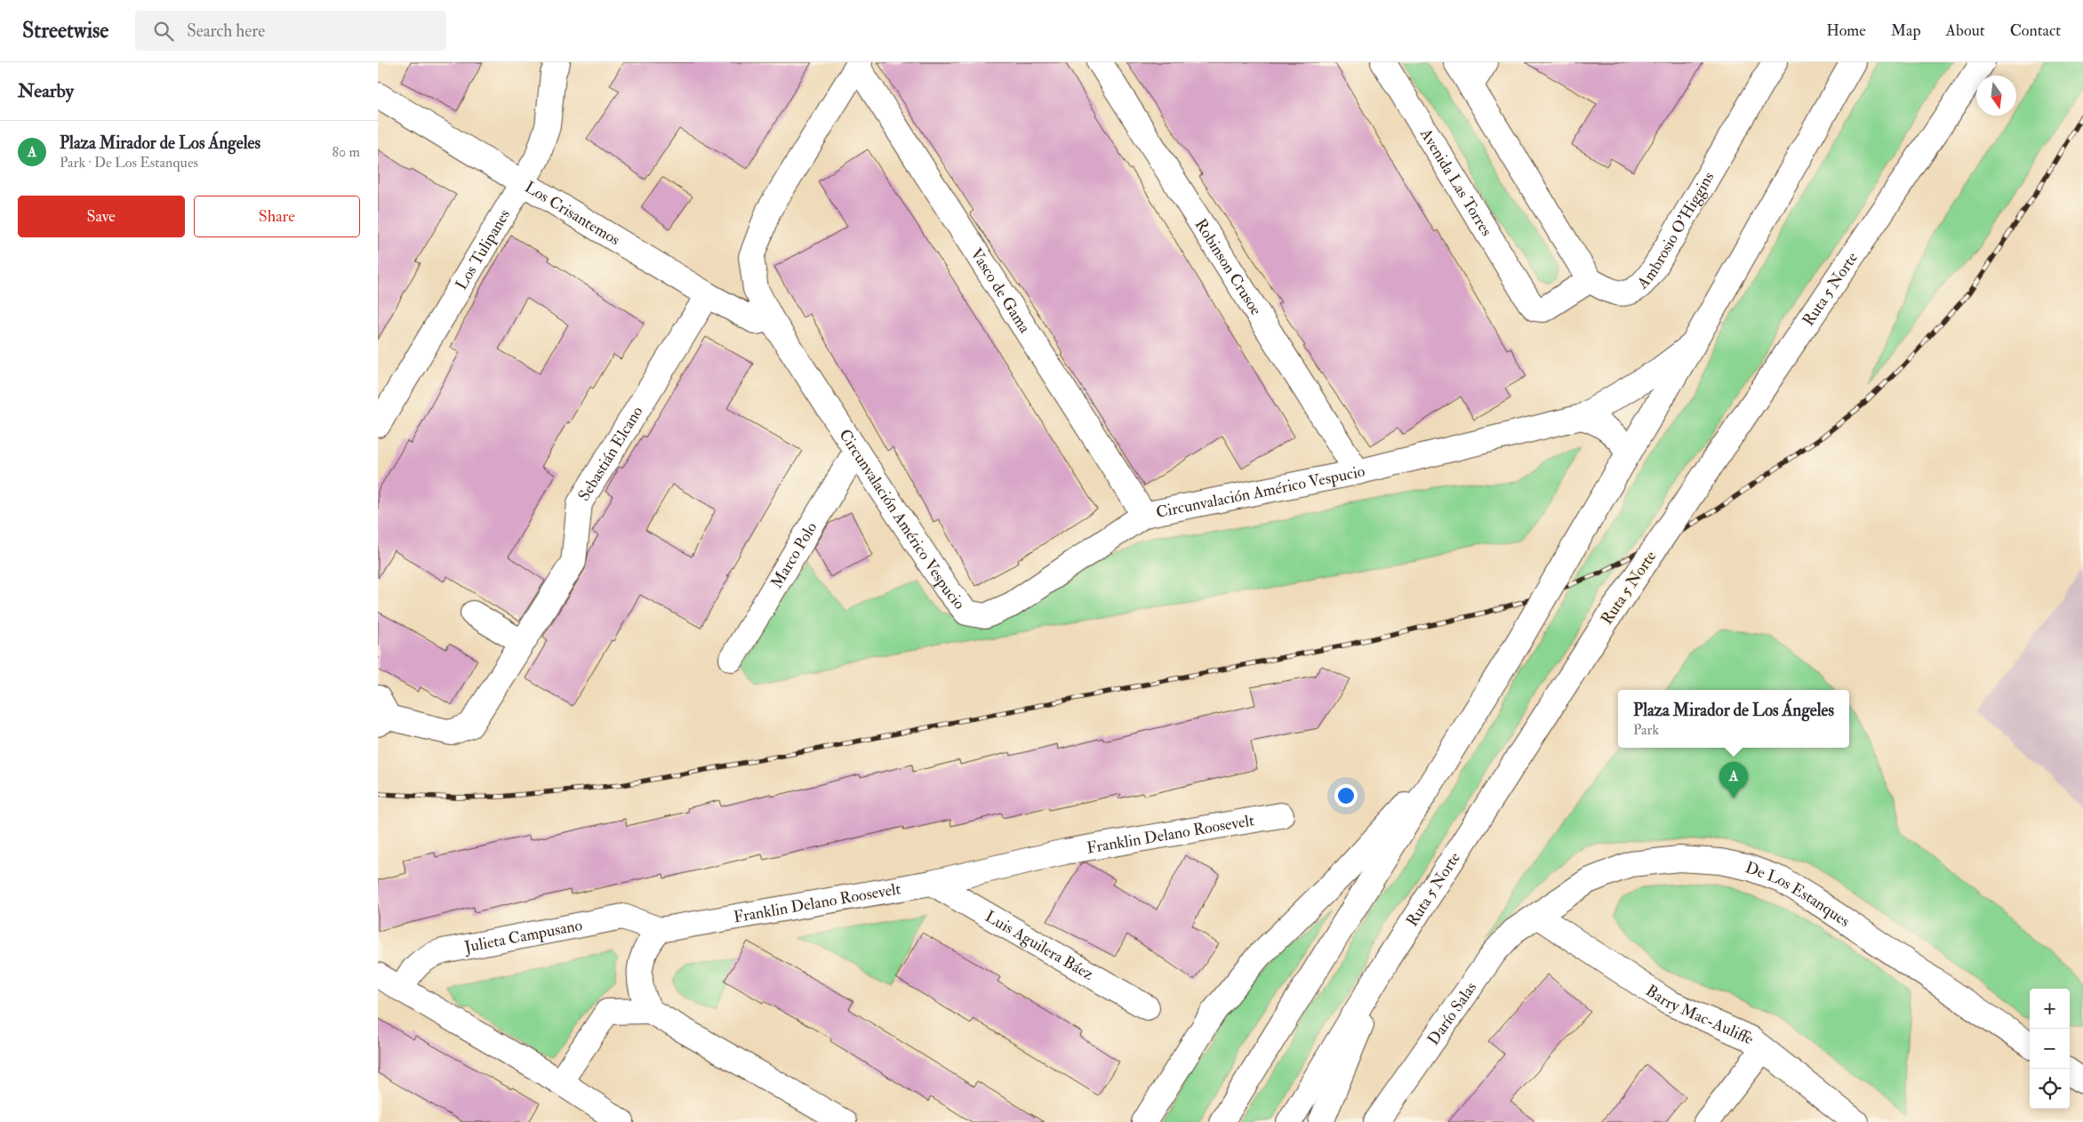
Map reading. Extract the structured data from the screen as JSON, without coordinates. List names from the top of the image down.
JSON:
{
  "streets": {
    "main road": [
      "Avenida Las Torres",
      "Los Crisantemos",
      "Ambrosio O'Higgins",
      "Los Tulipanes",
      "Robinson Crusoe",
      "Ruta 5 Norte",
      "Vasco de Gama",
      "Sebastián Elcano",
      "Circunvalación Américo Vespucio",
      "Marco Polo",
      "Franklin Delano Roosevelt",
      "De Los Estanques",
      "Julieta Campusano",
      "Luis Aguilera Báez",
      "Darío Salas",
      "Barry Mac-Auliffe"
    ]
  },
  "crossings": [
    ["Avenida Las Torres", "Ambrosio O'Higgins"],
    ["Los Crisantemos", "Los Tulipanes"],
    ["Los Crisantemos", "Sebastián Elcano"],
    ["Los Crisantemos", "Circunvalación Américo Vespucio"],
    ["Robinson Crusoe", "Circunvalación Américo Vespucio"],
    ["Vasco de Gama", "Circunvalación Américo Vespucio"],
    ["Circunvalación Américo Vespucio", "Marco Polo"],
    ["Franklin Delano Roosevelt", "Julieta Campusano"],
    ["Franklin Delano Roosevelt", "Luis Aguilera Báez"],
    ["De Los Estanques", "Darío Salas"],
    ["De Los Estanques", "Barry Mac-Auliffe"],
    ["Darío Salas", "Barry Mac-Auliffe"]
  ],
  "north": "bottom",
  "page": {
    "header": "Streetwise",
    "search": "Search here",
    "nav": [
      "Home",
      "Map",
      "About",
      "Contact"
    ],
    "heading": "Nearby",
    "list": [
      {
        "mark": "A",
        "name": "Plaza Mirador de Los Ángeles",
        "note": "Park · De Los Estanques",
        "value": "80 m"
      }
    ],
    "buttons": ["Save", "Share"],
    "popup": ["Plaza Mirador de Los Ángeles", "Park"],
    "pins": "A",
    "map_buttons": ["+", "−"]
  }
}
